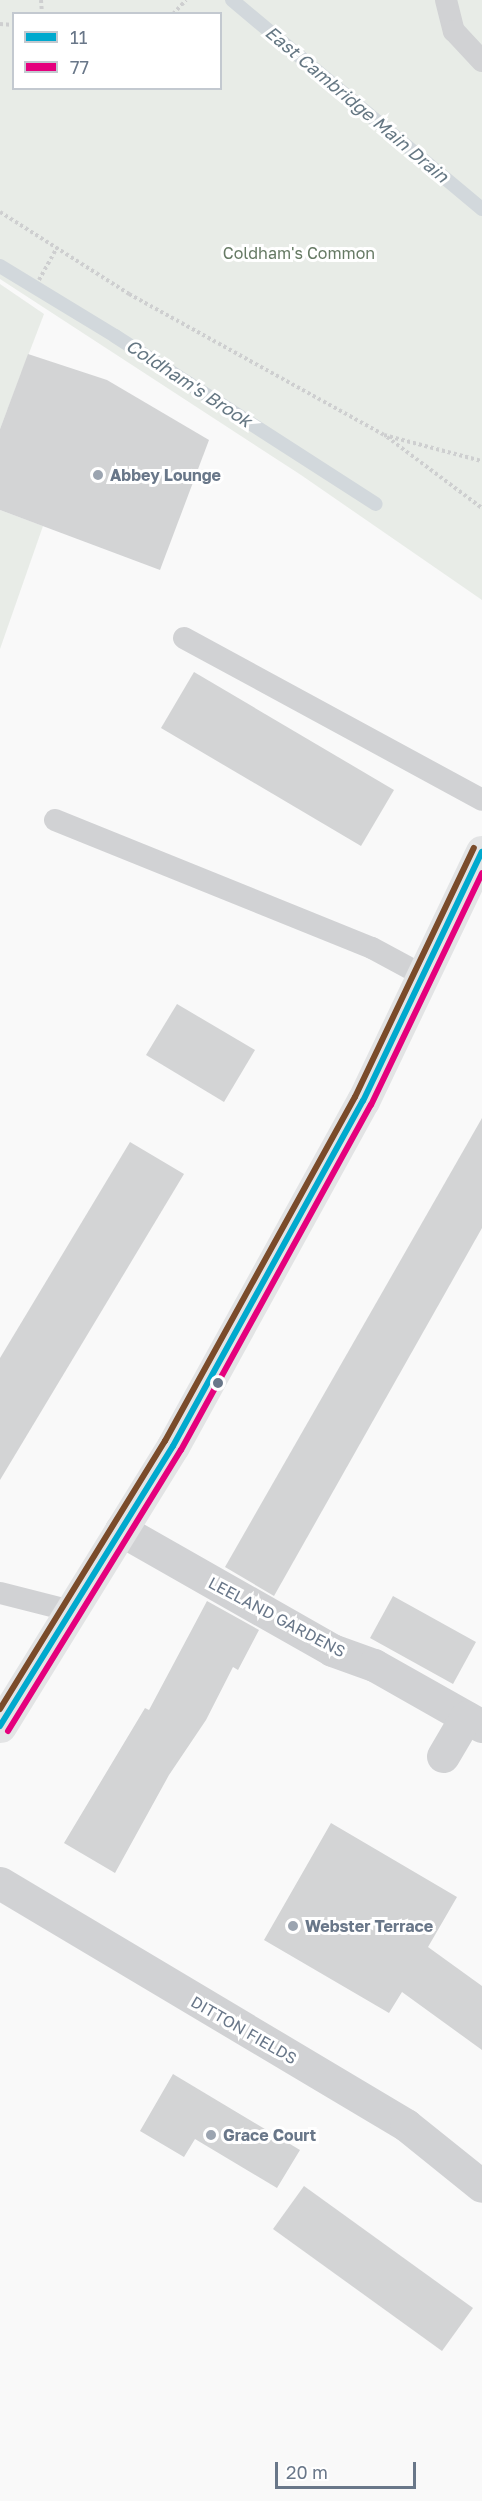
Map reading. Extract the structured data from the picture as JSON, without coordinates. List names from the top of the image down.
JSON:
{
  "streets": {
    "street": ["LEELAND GARDENS", "DITTON FIELDS"]
  },
  "water": ["East Cambridge Main Drain", "Coldham's Brook"],
  "parks": ["Coldham's Common"],
  "places": ["Abbey Lounge", "Webster Terrace", "Grace Court"],
  "lines": ["transit line 11", "transit line 77"],
  "legend": ["11", "77"],
  "scale_bar": "20 m"
}
